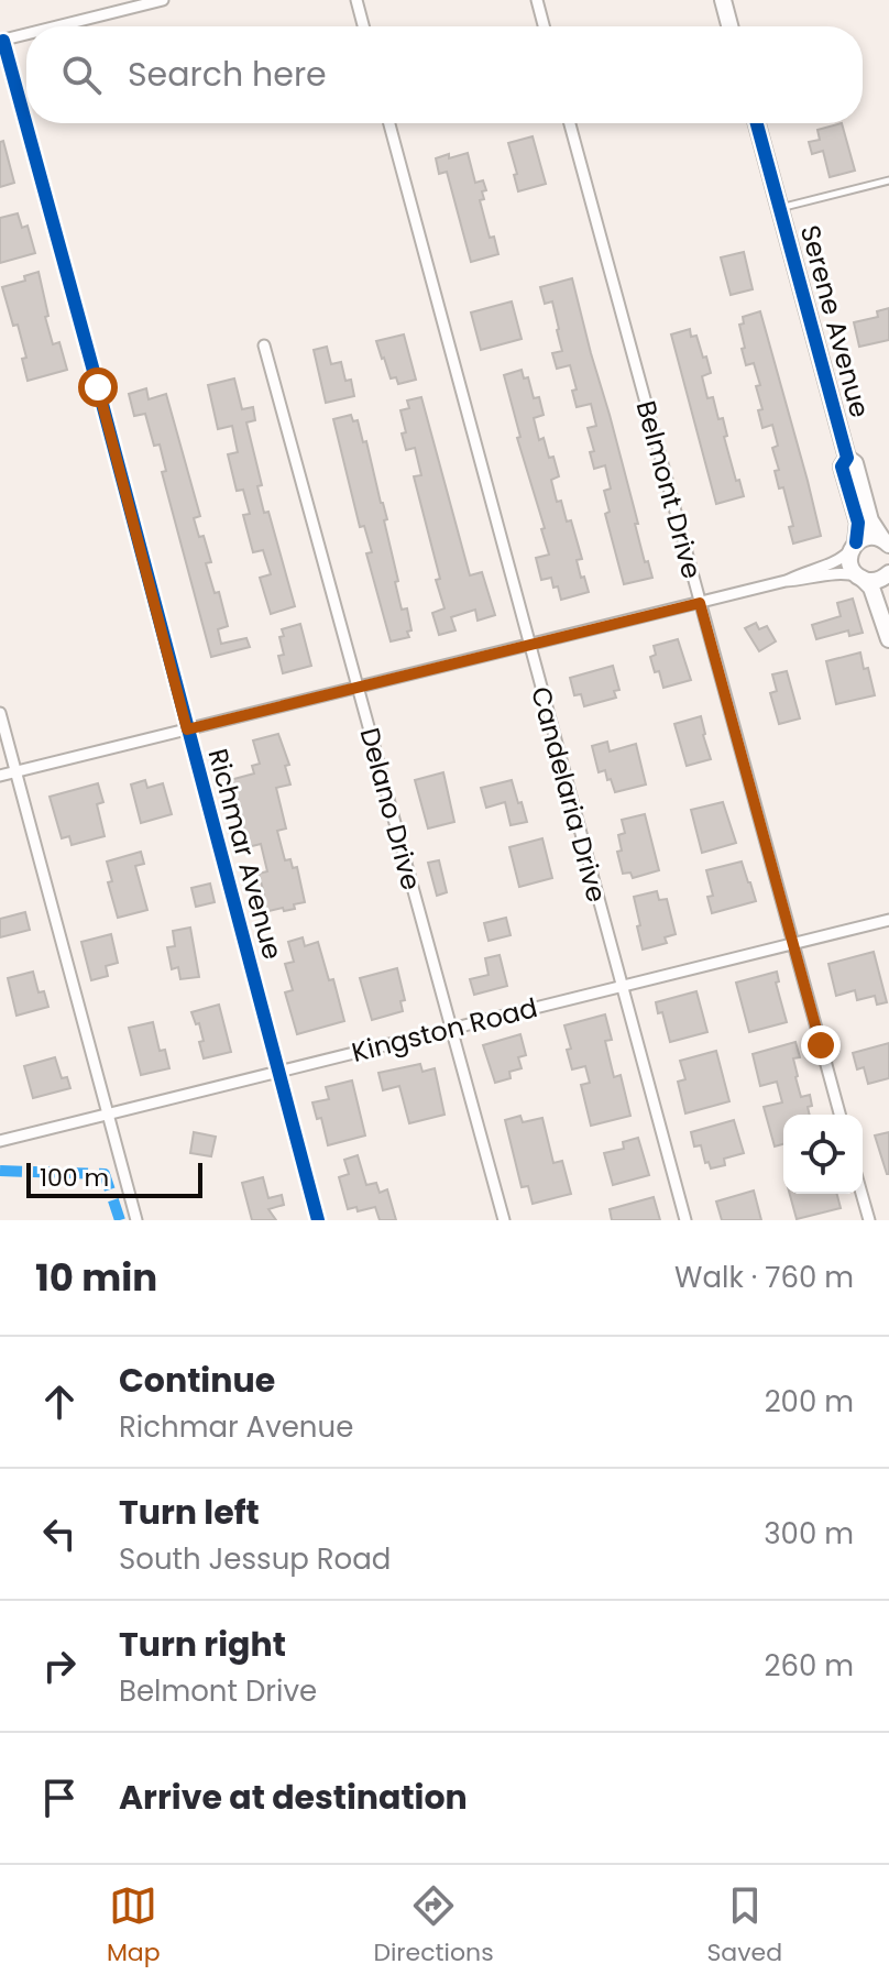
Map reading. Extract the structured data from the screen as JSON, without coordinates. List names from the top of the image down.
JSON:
{
  "streets": {
    "street": [
      "Serene Avenue",
      "Belmont Drive",
      "Candelaria Drive",
      "Delano Drive",
      "Richmar Avenue",
      "Kingston Road"
    ]
  },
  "crossings": [
    ["Belmont Drive", "Kingston Road"],
    ["Candelaria Drive", "Kingston Road"],
    ["Delano Drive", "Kingston Road"],
    ["Richmar Avenue", "Kingston Road"]
  ],
  "scale_bar": "100 m",
  "page": {
    "search": "Search here",
    "scale": "100 m",
    "heading": ["10 min", "Walk · 760 m"],
    "list": [
      ["Continue", "Richmar Avenue", "200 m"],
      ["Turn left", "South Jessup Road", "300 m"],
      ["Turn right", "Belmont Drive", "260 m"],
      "Arrive at destination"
    ],
    "nav": ["Map", "Directions", "Saved"]
  }
}
